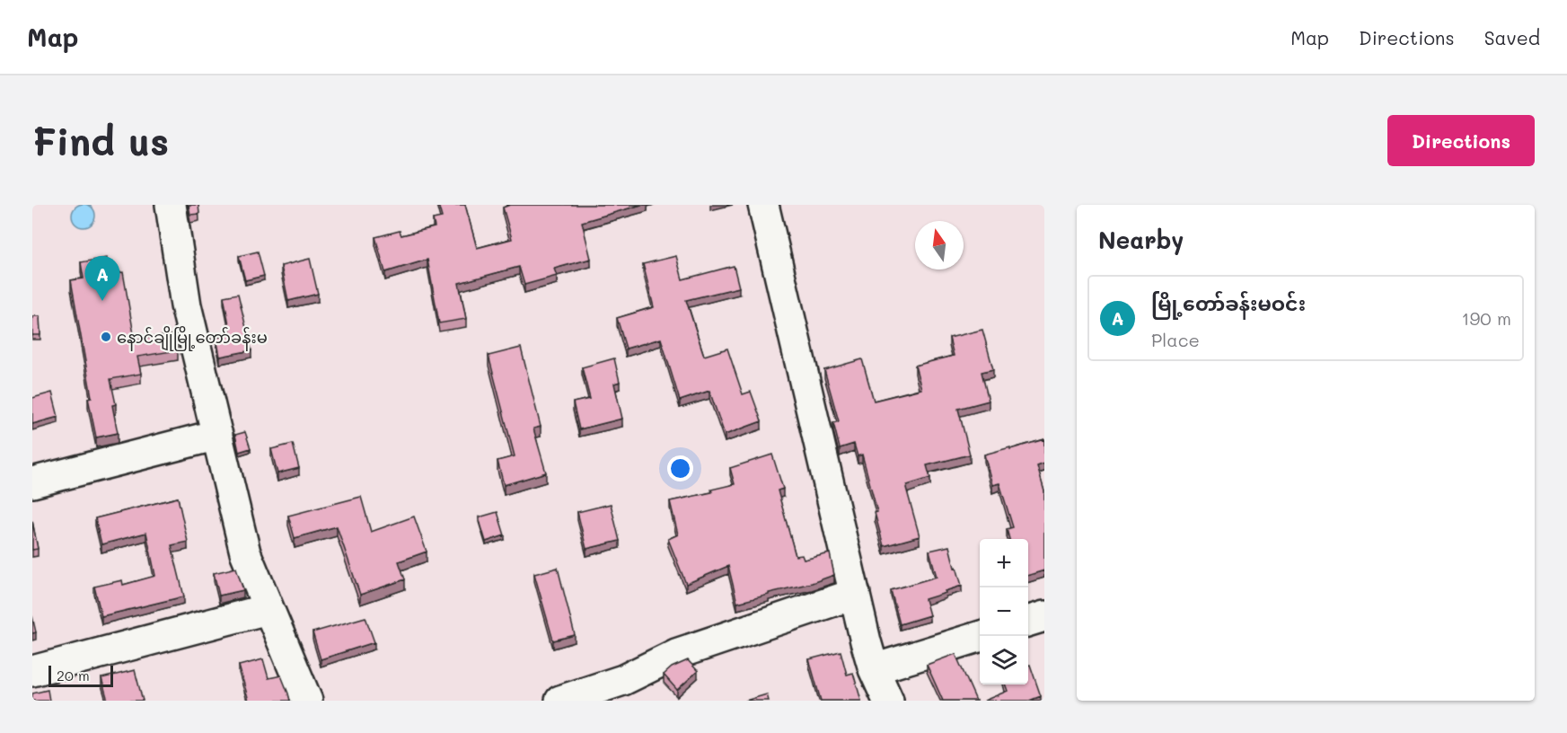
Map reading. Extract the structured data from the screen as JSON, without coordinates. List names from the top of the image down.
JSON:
{
  "places": ["နောင်ချိုမြို့တော်ခန်းမ"],
  "scale_bar": "20 m",
  "north": "top",
  "page": {
    "header": "Map",
    "nav": ["Map", "Directions", "Saved"],
    "buttons": "Directions",
    "title": "Find us",
    "heading": "Nearby",
    "pins": "A",
    "list": [
      {
        "mark": "A",
        "name": "မြို့တော်ခန်းမဝင်း",
        "note": "Place",
        "value": "190 m"
      }
    ],
    "map_buttons": ["+", "−"],
    "scale": "20 m"
  }
}
